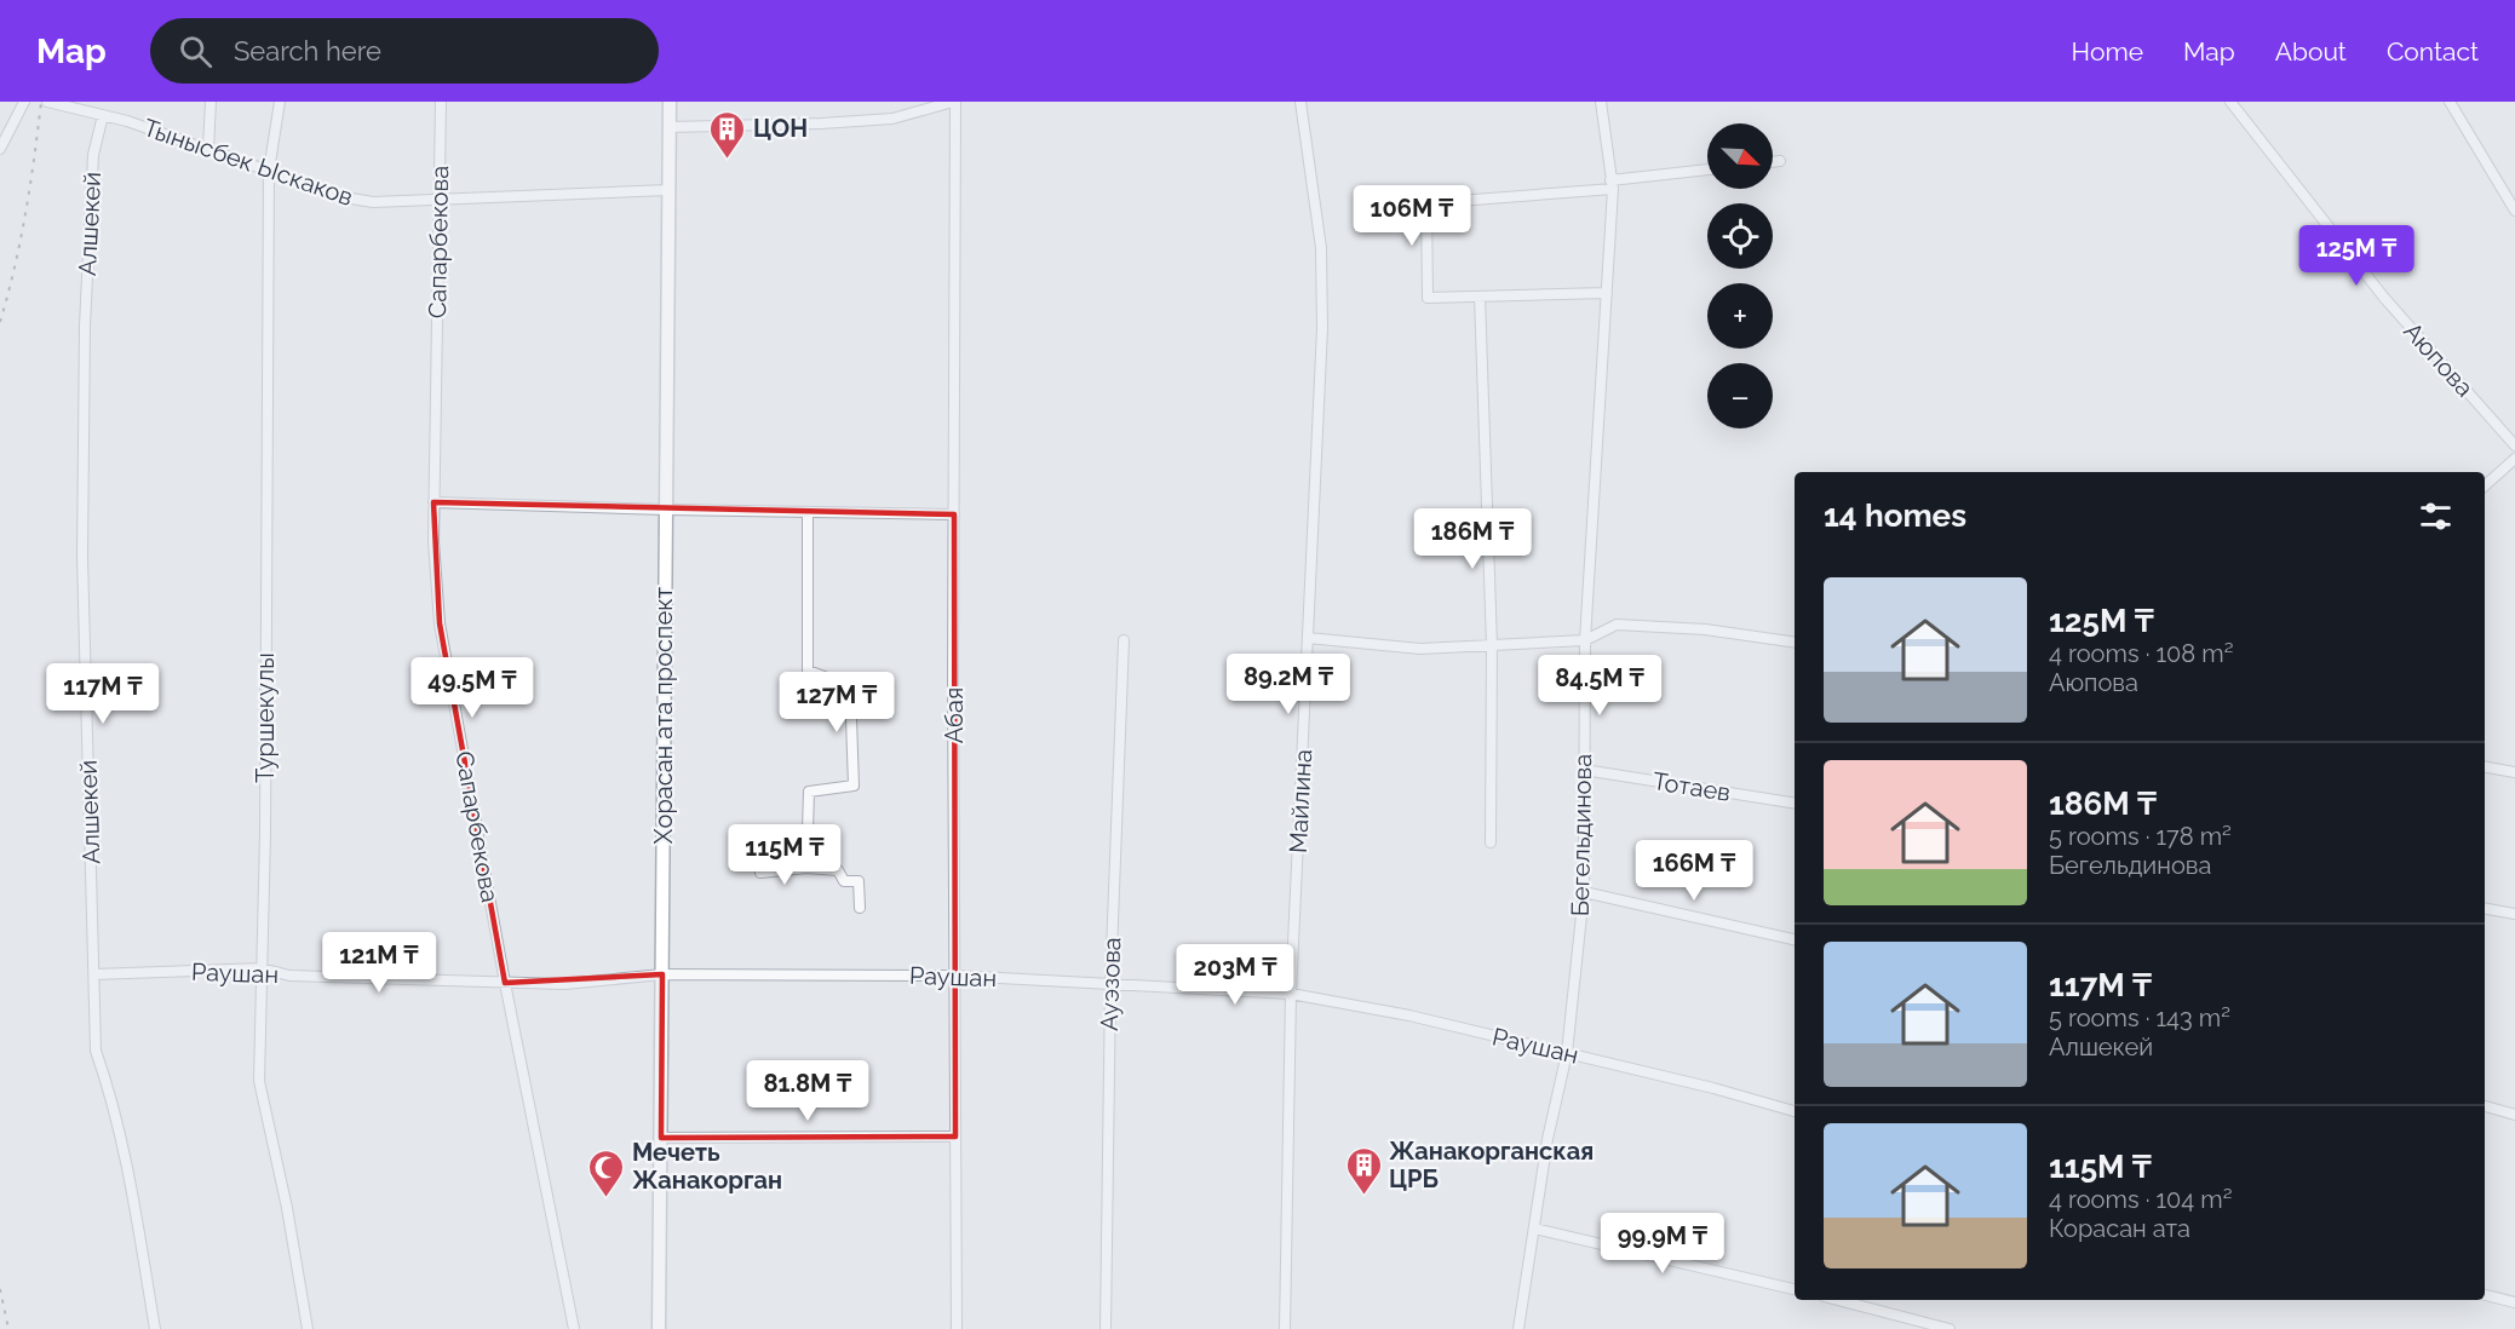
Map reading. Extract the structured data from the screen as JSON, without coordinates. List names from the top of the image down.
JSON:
{
  "streets": {
    "main road": ["Хорасан ата проспект"],
    "street": [
      "Тынысбек Ыскаков",
      "Алшекей",
      "Сапарбекова",
      "Аюпова",
      "Абая",
      "Туршекулы",
      "Тотаев",
      "Майлина",
      "Бегельдинова",
      "Раушан",
      "Ауэзова"
    ]
  },
  "crossings": [
    ["Тынысбек Ыскаков", "Алшекей"],
    ["Тынысбек Ыскаков", "Сапарбекова"],
    ["Тынысбек Ыскаков", "Хорасан ата проспект"],
    ["Тынысбек Ыскаков", "Туршекулы"],
    ["Алшекей", "Раушан"],
    ["Сапарбекова", "Раушан"],
    ["Хорасан ата проспект", "Раушан"],
    ["Абая", "Раушан"],
    ["Туршекулы", "Раушан"],
    ["Тотаев", "Бегельдинова"],
    ["Майлина", "Раушан"],
    ["Бегельдинова", "Раушан"],
    ["Раушан", "Ауэзова"]
  ],
  "places": {
    "building": ["ЦОН", "Жанакорганская ЦРБ"],
    "mosque": ["Мечеть Жанакорган"]
  },
  "north": "bottom right",
  "page": {
    "header": "Map",
    "search": "Search here",
    "nav": [
      "Home",
      "Map",
      "About",
      "Contact"
    ],
    "map_buttons": ["+", "−"],
    "price": [
      "106M ₸",
      "125M ₸",
      "186M ₸",
      "89.2M ₸",
      "84.5M ₸",
      "49.5M ₸",
      "117M ₸",
      "127M ₸",
      "115M ₸",
      "166M ₸",
      "121M ₸",
      "203M ₸",
      "81.8M ₸",
      "99.9M ₸"
    ],
    "heading": "14 homes",
    "list": [
      {
        "name": "125M ₸",
        "note": "4 rooms · 108 m² · Аюпова"
      },
      {
        "name": "186M ₸",
        "note": "5 rooms · 178 m² · Бегельдинова"
      },
      {
        "name": "117M ₸",
        "note": "5 rooms · 143 m² · Алшекей"
      },
      {
        "name": "115M ₸",
        "note": "4 rooms · 104 m² · Корасан ата"
      }
    ]
  }
}
